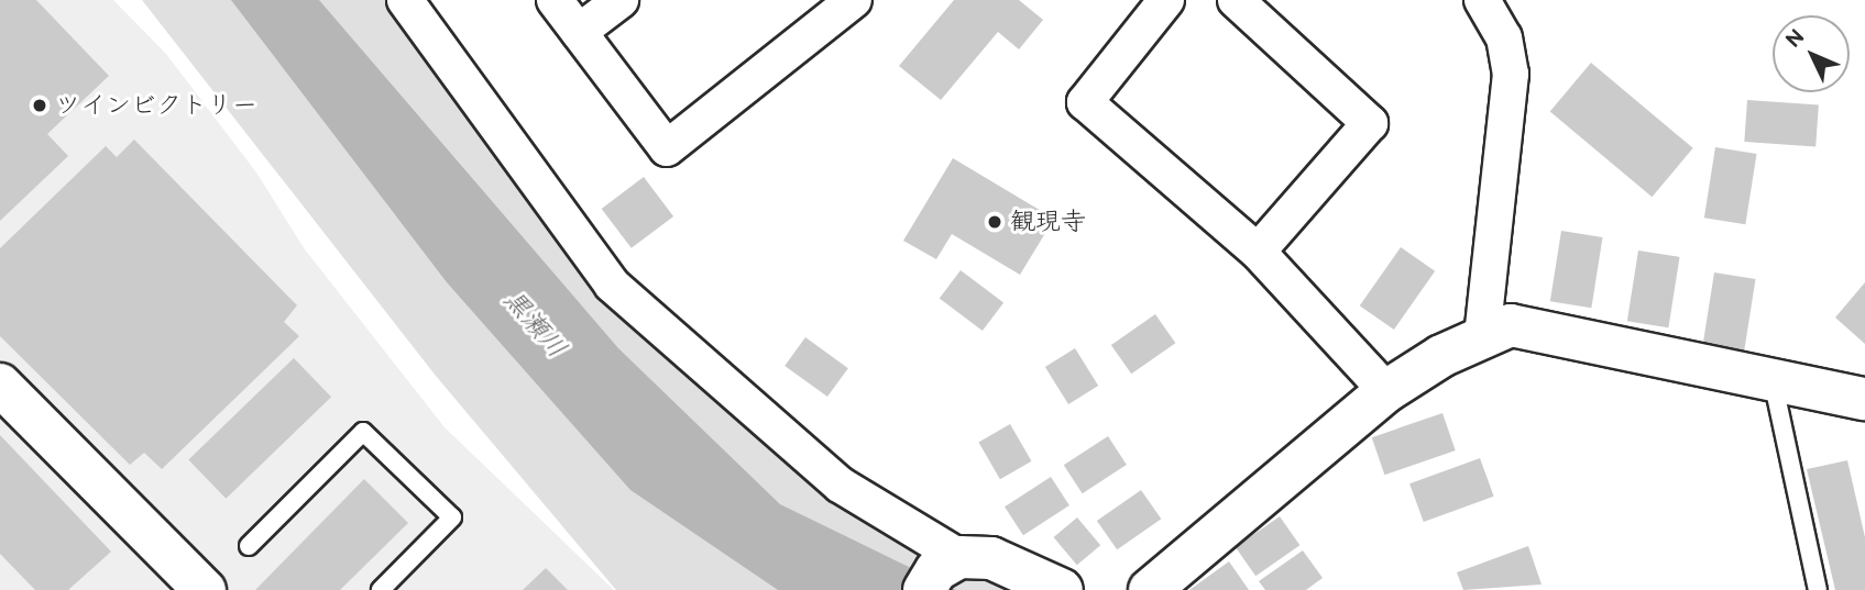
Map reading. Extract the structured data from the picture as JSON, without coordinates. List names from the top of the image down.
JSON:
{
  "water": ["黒瀬川"],
  "places": ["ツインビクトリー", "観現寺"],
  "north": "top left"
}
